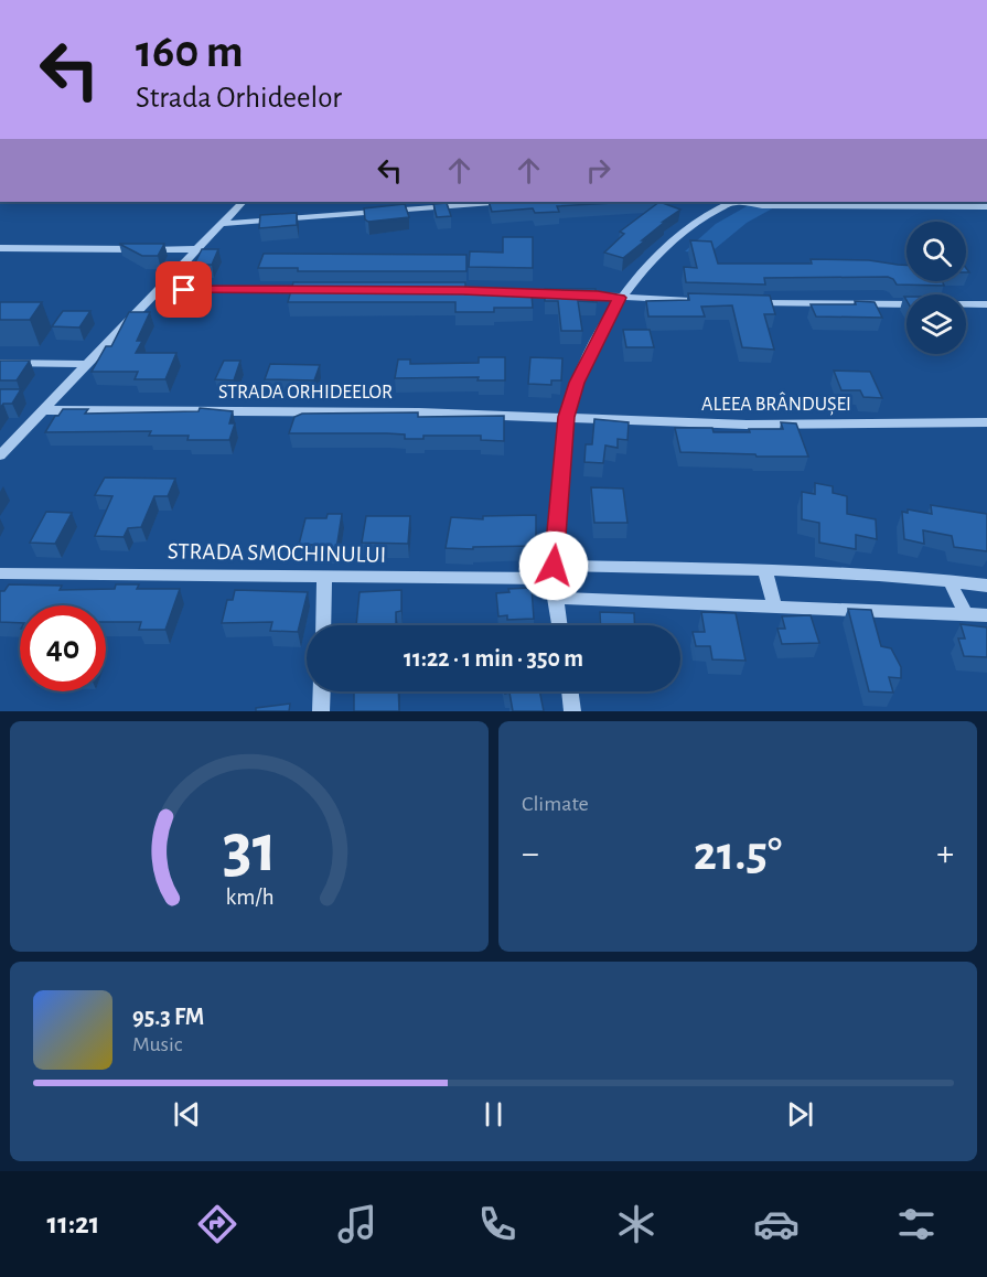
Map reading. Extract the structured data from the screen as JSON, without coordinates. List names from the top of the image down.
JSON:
{
  "streets": {
    "street": ["STRADA ORHIDEELOR", "ALEEA BRÂNDUȘEI", "STRADA SMOCHINULUI"]
  },
  "crossings": [
    ["STRADA ORHIDEELOR", "ALEEA BRÂNDUȘEI"]
  ],
  "page": {
    "turn": ["160 m", "Strada Orhideelor"],
    "limit": "40",
    "trip": "11:22 · 1 min · 350 m",
    "tile": "Climate",
    "heat": ["−", "21.5°", "+"],
    "song": ["95.3 FM", "Music"],
    "tabs": "11:21",
    "gauge": ["31", "km/h"]
  }
}
